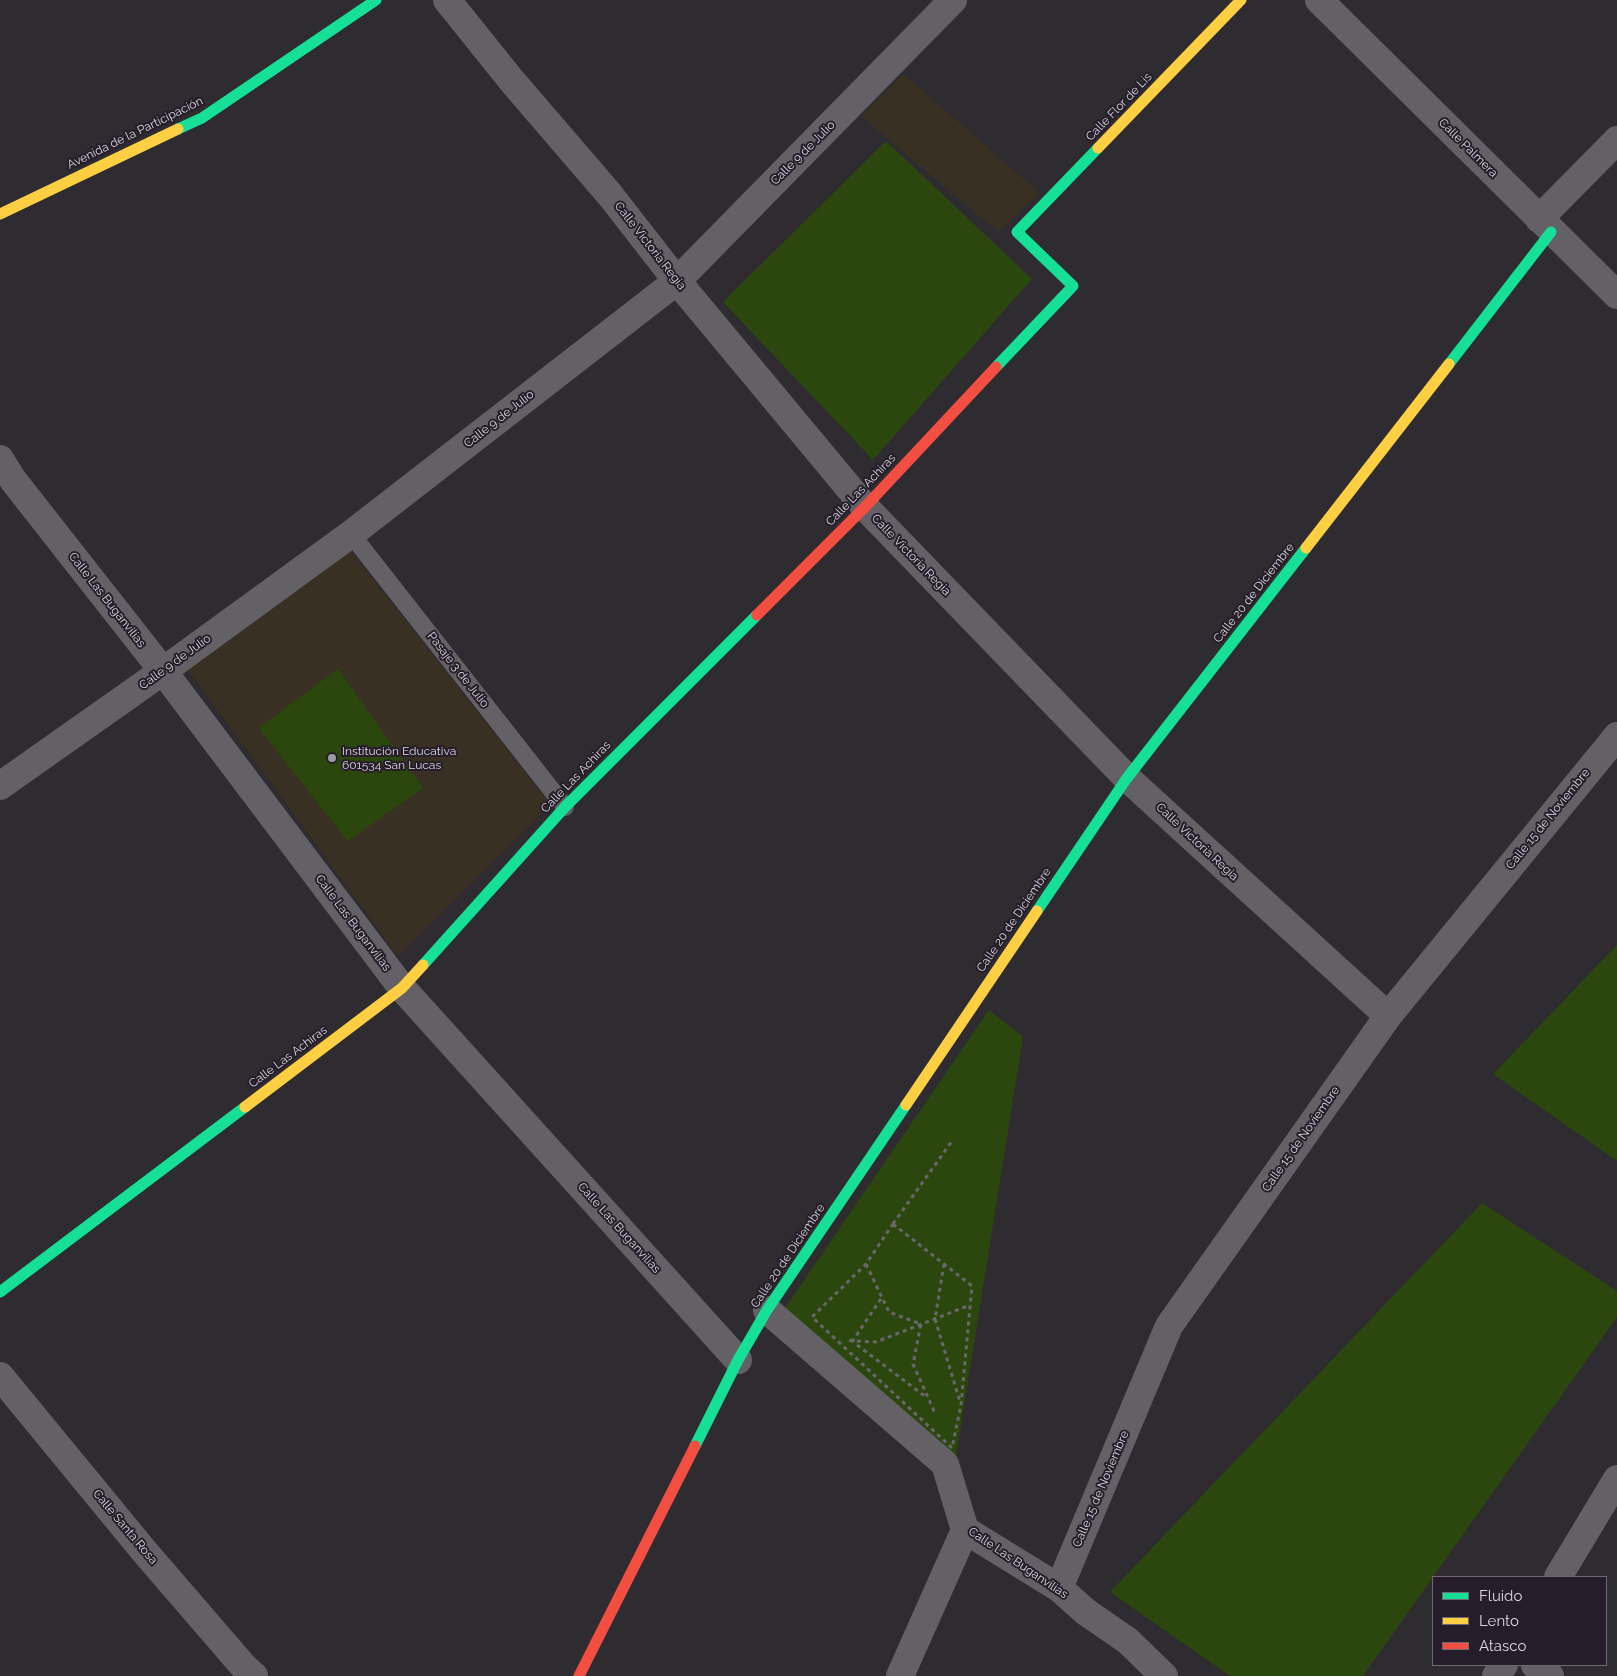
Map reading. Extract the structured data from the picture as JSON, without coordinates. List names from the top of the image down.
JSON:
{
  "streets": {
    "street": [
      "Calle Flor de Lis",
      "Avenida de la Participación",
      "Calle Palmera",
      "Calle 9 de Julio",
      "Calle Victoria Regia",
      "Calle Las Achiras",
      "Calle 20 de Diciembre",
      "Calle Las Buganvilias",
      "Calle 15 de Noviembre",
      "Calle Santa Rosa"
    ],
    "lane": ["Pasaje 3 de Julio"]
  },
  "crossings": [
    ["Calle Flor de Lis", "Calle Las Achiras"],
    ["Calle Palmera", "Calle 20 de Diciembre"],
    ["Calle 9 de Julio", "Calle Victoria Regia"],
    ["Calle 9 de Julio", "Calle Las Buganvilias"],
    ["Calle 9 de Julio", "Pasaje 3 de Julio"],
    ["Calle Victoria Regia", "Calle Las Achiras"],
    ["Calle Victoria Regia", "Calle 20 de Diciembre"],
    ["Calle Victoria Regia", "Calle 15 de Noviembre"],
    ["Calle Las Achiras", "Calle Las Buganvilias"],
    ["Calle Las Achiras", "Pasaje 3 de Julio"],
    ["Calle 20 de Diciembre", "Calle Las Buganvilias"],
    ["Calle Las Buganvilias", "Calle 15 de Noviembre"]
  ],
  "places": ["Institución Educativa 601534 San Lucas"],
  "legend": ["Fluido", "Lento", "Atasco"]
}
